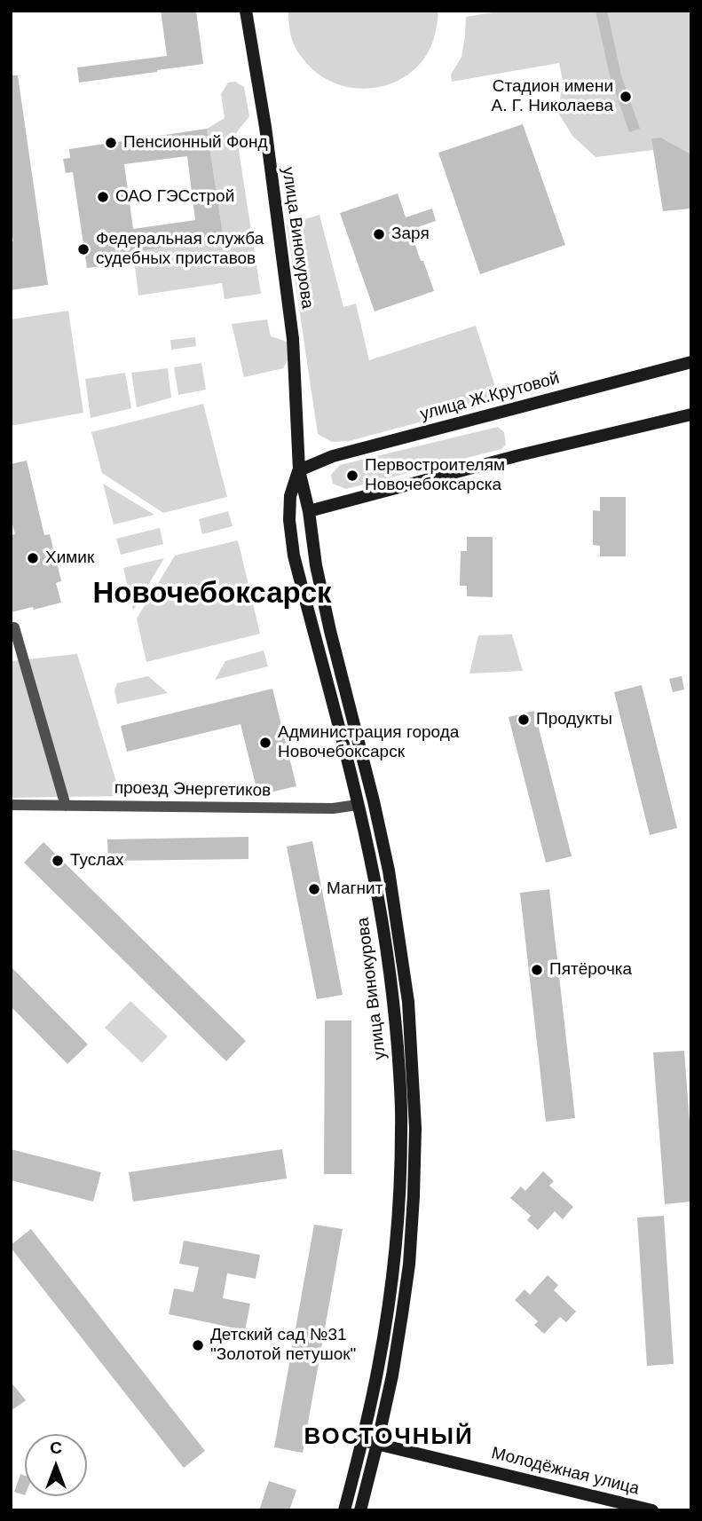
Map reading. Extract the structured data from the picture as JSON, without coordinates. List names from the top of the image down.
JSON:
{
  "streets": {
    "main road": [
      "улица Винокурова",
      "улица Ж.Крутовой",
      "проезд Энергетиков",
      "Молодёжная улица"
    ]
  },
  "crossings": [
    ["улица Винокурова", "улица Ж.Крутовой"],
    ["улица Винокурова", "проезд Энергетиков"],
    ["улица Винокурова", "Молодёжная улица"]
  ],
  "districts": ["Новочебоксарск", "ВОСТОЧНЫЙ"],
  "places": [
    "Стадион имени А. Г. Николаева",
    "Пенсионный Фонд",
    "ОАО ГЭСстрой",
    "Заря",
    "Федеральная служба судебных приставов",
    "Первостроителям Новочебоксарска",
    "Химик",
    "Продукты",
    "Администрация города Новочебоксарск",
    "Туслах",
    "Магнит",
    "Пятёрочка",
    "Детский сад №31 \"Золотой петушок\""
  ],
  "north": "top"
}
